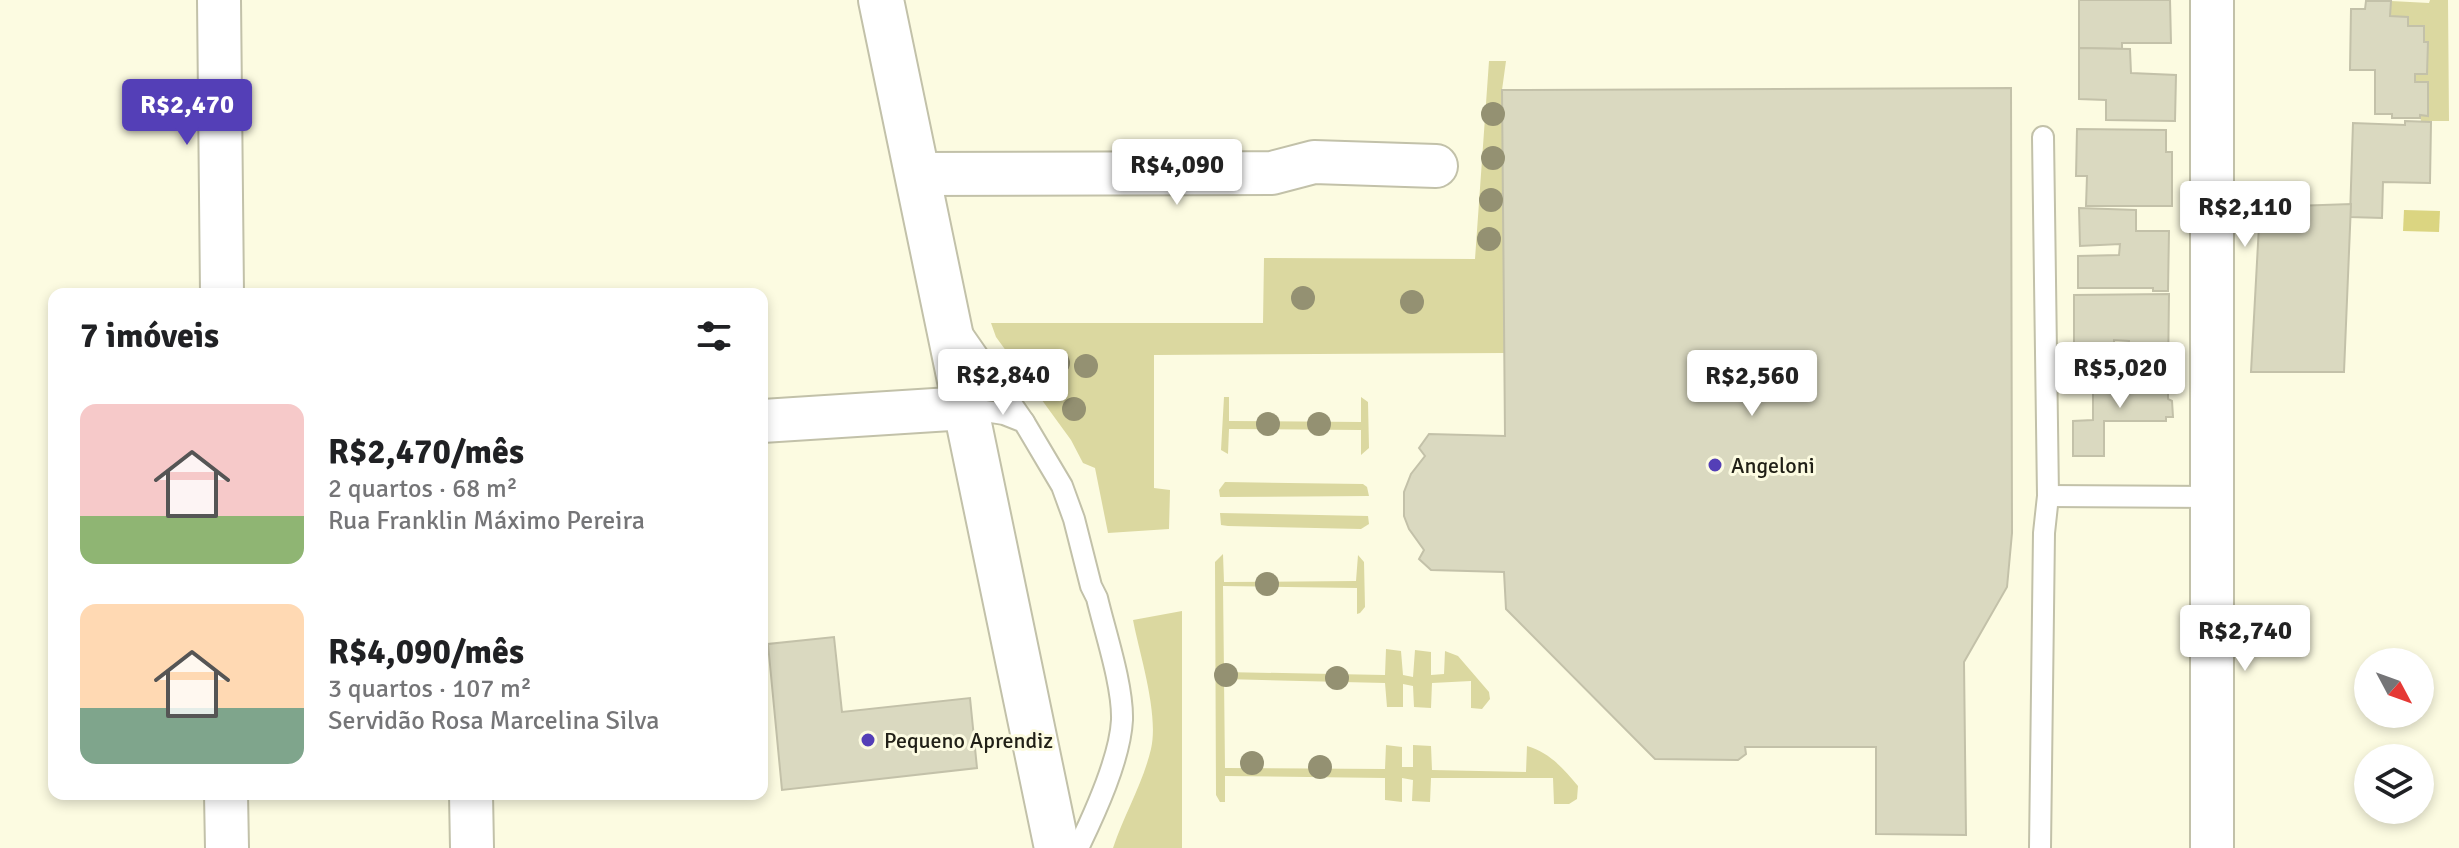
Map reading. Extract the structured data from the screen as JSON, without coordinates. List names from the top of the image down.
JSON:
{
  "places": ["Angeloni", "Pequeno Aprendiz"],
  "north": "bottom right",
  "page": {
    "price": [
      "R$2,470",
      "R$4,090",
      "R$2,110",
      "R$5,020",
      "R$2,840",
      "R$2,560",
      "R$2,740"
    ],
    "heading": "7 imóveis",
    "list": [
      {
        "name": "R$2,470/mês",
        "note": "2 quartos · 68 m² · Rua Franklin Máximo Pereira"
      },
      {
        "name": "R$4,090/mês",
        "note": "3 quartos · 107 m² · Servidão Rosa Marcelina Silva"
      }
    ]
  }
}
